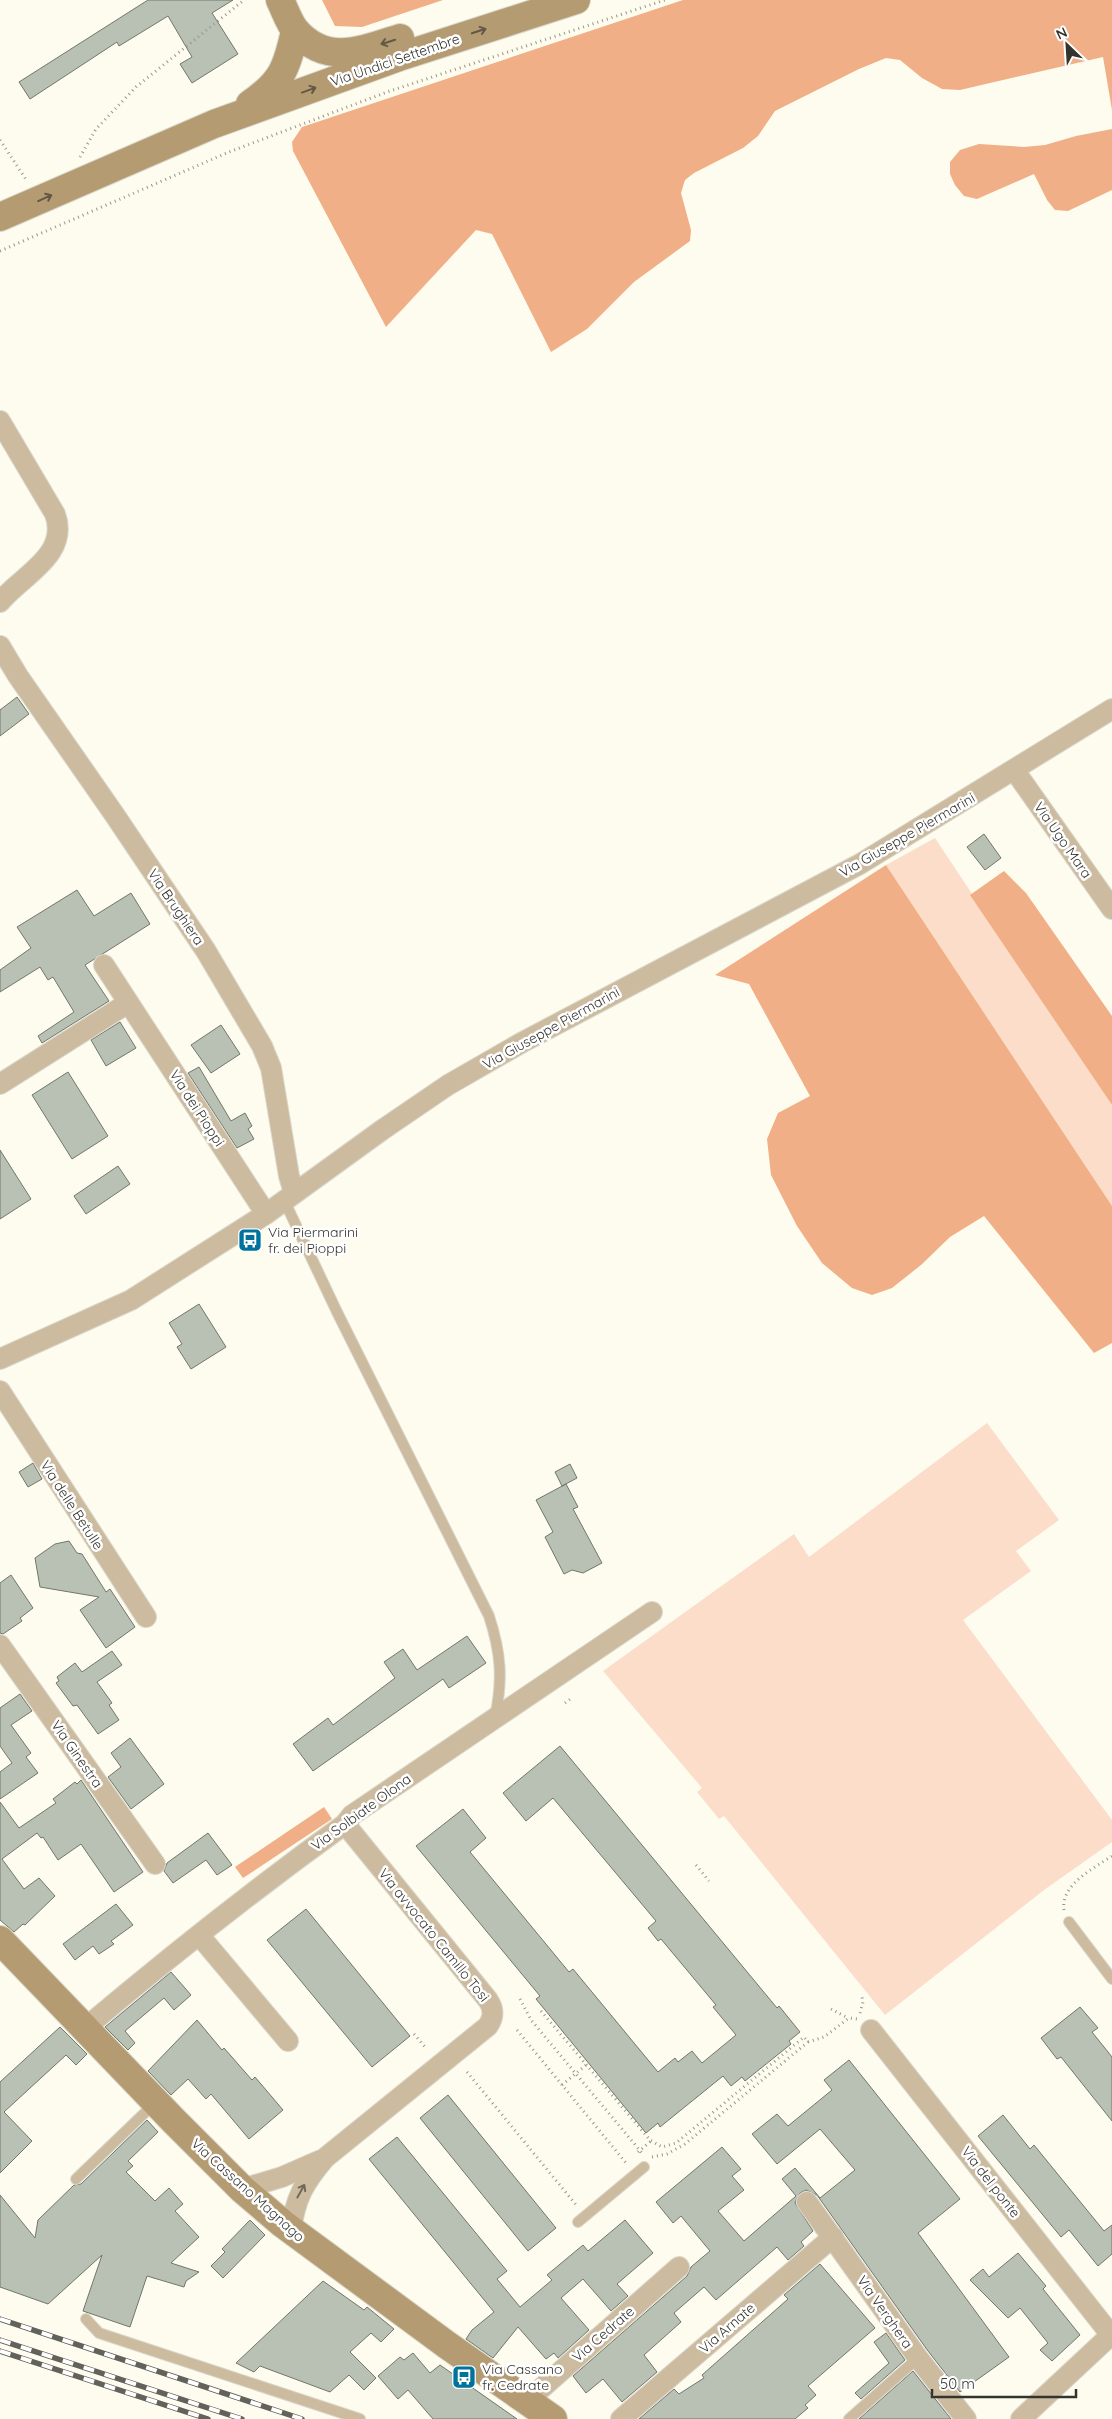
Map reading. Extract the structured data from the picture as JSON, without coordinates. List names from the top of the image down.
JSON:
{
  "streets": {
    "street": [
      "Via Undici Settembre",
      "Via Giuseppe Piermarini",
      "Via Ugo Mara",
      "Via Brughiera",
      "Via dei Pioppi",
      "Via delle Betulle",
      "Via Ginestra",
      "Via Solbiate Olona",
      "Via avvocato Camillo Tosi",
      "Via del ponte",
      "Via Cassano Magnago",
      "Via Verghera",
      "Via Arnate",
      "Via Cedrate"
    ]
  },
  "crossings": [
    ["Via Giuseppe Piermarini", "Via Ugo Mara"],
    ["Via Giuseppe Piermarini", "Via Brughiera"],
    ["Via Giuseppe Piermarini", "Via dei Pioppi"],
    ["Via Solbiate Olona", "Via avvocato Camillo Tosi"],
    ["Via Solbiate Olona", "Via Cassano Magnago"],
    ["Via avvocato Camillo Tosi", "Via Cassano Magnago"],
    ["Via Cassano Magnago", "Via Cedrate"],
    ["Via Verghera", "Via Arnate"]
  ],
  "places": {
    "bus stop": ["Via Piermarini fr. dei Pioppi", "Via Cassano fr. Cedrate"]
  },
  "scale_bar": "50 m",
  "north": "top left"
}
